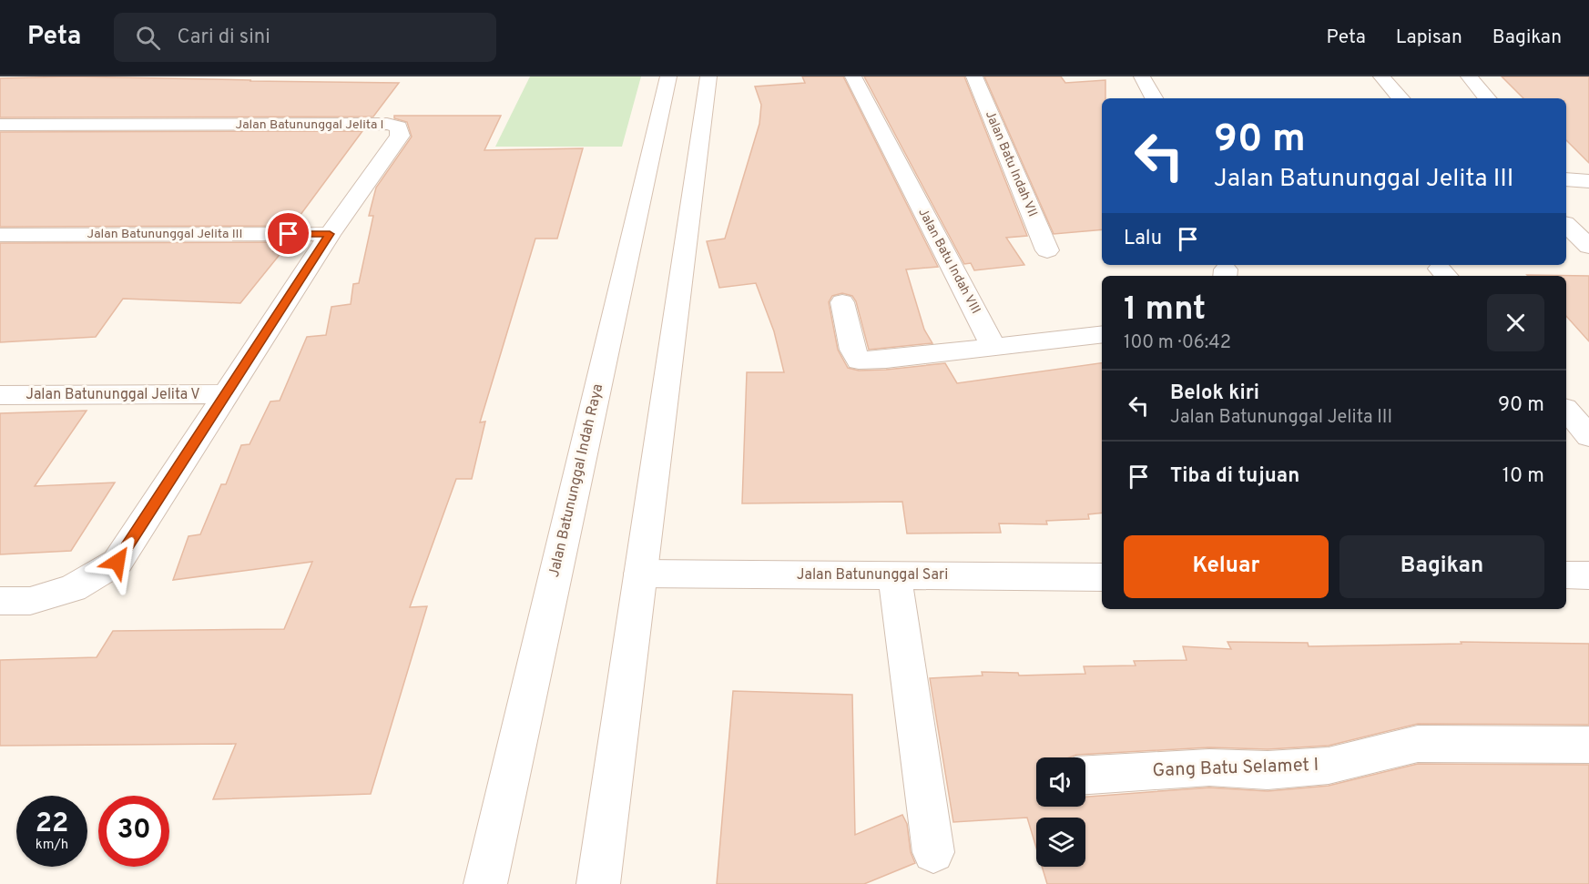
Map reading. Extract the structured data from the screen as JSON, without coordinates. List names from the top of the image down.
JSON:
{
  "streets": {
    "street": [
      "Jalan Batununggal Jelita I",
      "Jalan Batu Indah VII",
      "Jalan Batununggal Jelita III",
      "Jalan Batu Indah VIII",
      "Jalan Batununggal Jelita V",
      "Jalan Batununggal Indah Raya",
      "Jalan Batununggal Sari",
      "Gang Batu Selamet I"
    ]
  },
  "crossings": [
    ["Jalan Batununggal Jelita I", "Jalan Batununggal Jelita III"],
    ["Jalan Batununggal Jelita I", "Jalan Batununggal Jelita V"]
  ],
  "page": {
    "header": "Peta",
    "search": "Cari di sini",
    "nav": ["Peta", "Lapisan", "Bagikan"],
    "turn": ["90 m", "Jalan Batununggal Jelita III"],
    "then": "Lalu",
    "heading": ["1 mnt", "100 m · 06:42"],
    "list": [
      {
        "name": "Belok kiri",
        "note": "Jalan Batununggal Jelita III",
        "value": "90 m"
      },
      {
        "name": "Tiba di tujuan",
        "value": "10 m"
      }
    ],
    "buttons": ["Keluar", "Bagikan"],
    "speed": "22 km/h",
    "limit": "30"
  }
}
